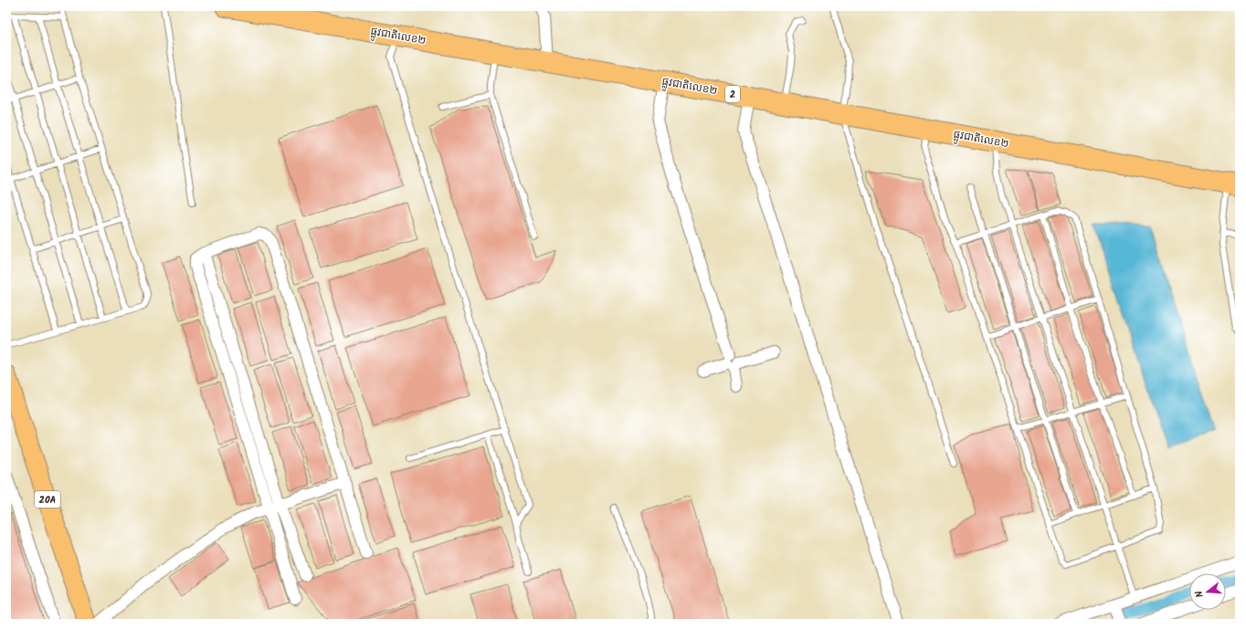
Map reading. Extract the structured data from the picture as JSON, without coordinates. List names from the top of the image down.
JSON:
{
  "streets": {
    "highway": ["ផ្លូវជាតិលេខ២", "2"],
    "main road": ["20A"]
  },
  "north": "left"
}
